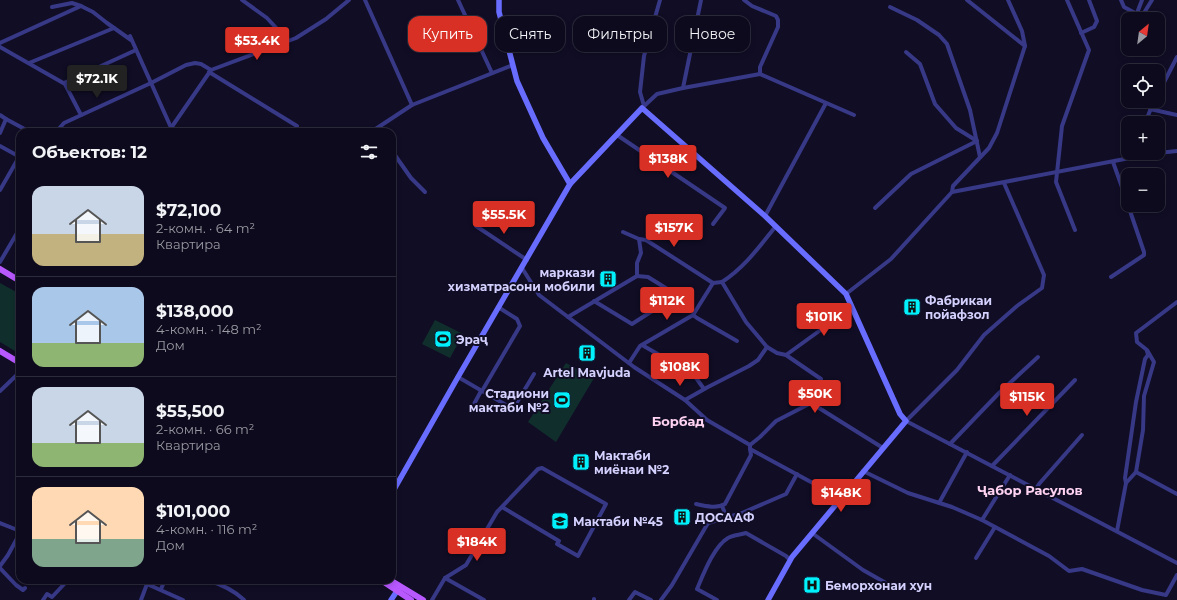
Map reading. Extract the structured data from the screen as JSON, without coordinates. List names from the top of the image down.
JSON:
{
  "districts": ["Борбад", "Ҷабор Расулов"],
  "places": {
    "building": [
      "маркази хизматрасони мобили",
      "Фабрикаи пойафзол",
      "Artel Mavjuda",
      "Мактаби миёнаи №2",
      "ДОСААФ"
    ],
    "sports": ["Эраҷ", "Стадиони мактаби №2"],
    "school or university": ["Мактаби №45"],
    "hospital": ["Беморхонаи хун"]
  },
  "north": "top right",
  "page": {
    "map_buttons": ["+", "−"],
    "chip": [
      "Купить",
      "Снять",
      "Фильтры",
      "Новое"
    ],
    "price": [
      "$53.4K",
      "$72.1K",
      "$138K",
      "$55.5K",
      "$157K",
      "$112K",
      "$101K",
      "$108K",
      "$50K",
      "$115K",
      "$148K",
      "$184K"
    ],
    "heading": "Объектов: 12",
    "list": [
      {
        "name": "$72,100",
        "note": "2-комн. · 64 m² · Квартира"
      },
      {
        "name": "$138,000",
        "note": "4-комн. · 148 m² · Дом"
      },
      {
        "name": "$55,500",
        "note": "2-комн. · 66 m² · Квартира"
      },
      {
        "name": "$101,000",
        "note": "4-комн. · 116 m² · Дом"
      }
    ]
  }
}
